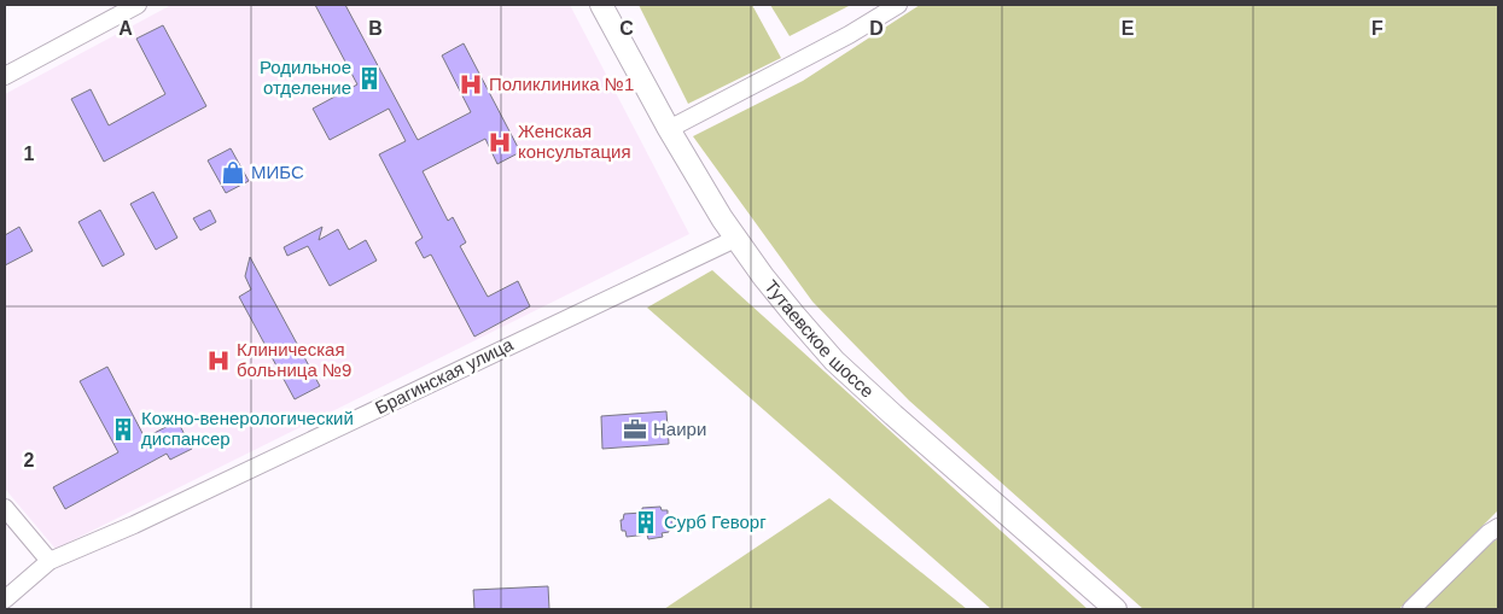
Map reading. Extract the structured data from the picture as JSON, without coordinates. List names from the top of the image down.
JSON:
{
  "streets": {
    "main road": ["Тутаевское шоссе"],
    "street": ["Брагинская улица"]
  },
  "crossings": [
    ["Тутаевское шоссе", "Брагинская улица"]
  ],
  "places": {
    "building": ["Родильное отделение", "Кожно-венерологический диспансер", "Сурб Геворг"],
    "hospital": ["Поликлиника №1", "Женская консультация", "Клиническая больница №9"],
    "shop": ["МИБС"],
    "office": ["Наири"]
  },
  "grid": {
    "columns": [
      "A",
      "B",
      "C",
      "D",
      "E",
      "F"
    ],
    "rows": ["1", "2"]
  }
}
